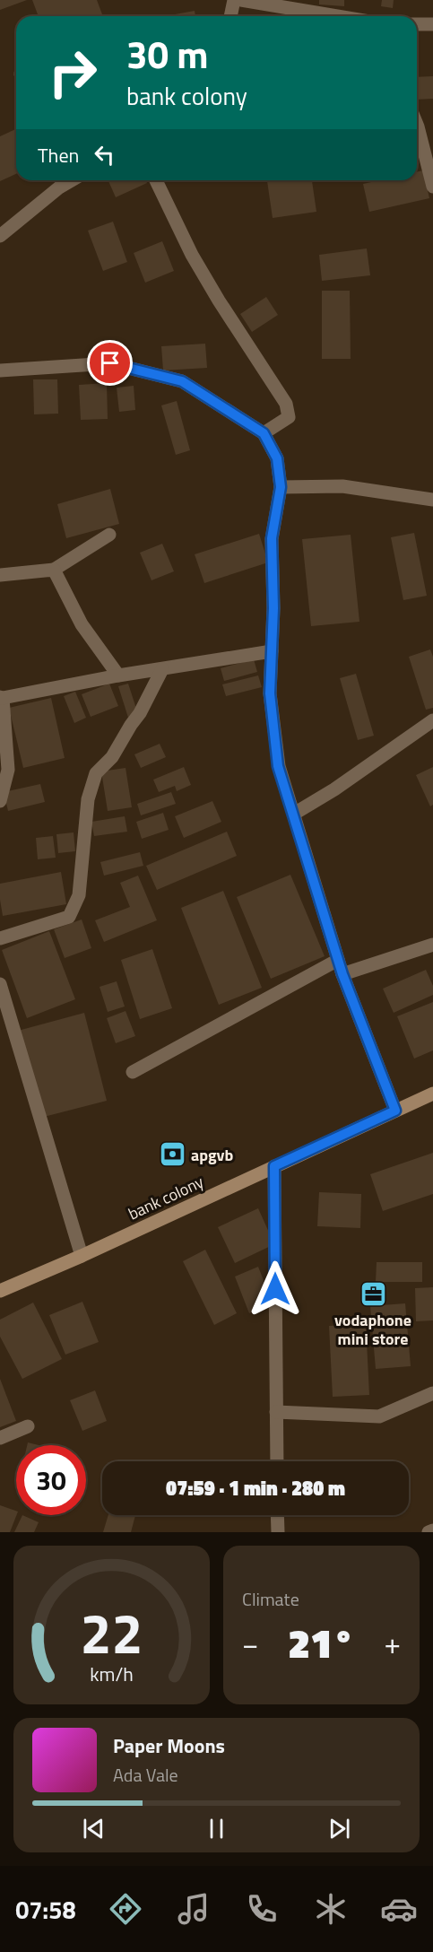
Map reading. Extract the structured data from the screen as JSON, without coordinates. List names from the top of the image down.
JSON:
{
  "streets": {
    "main road": ["bank colony"]
  },
  "places": {
    "bank": ["apgvb"],
    "office": ["vodaphone mini store"]
  },
  "page": {
    "turn": ["30 m", "bank colony"],
    "then": "Then",
    "limit": "30",
    "trip": "07:59 · 1 min · 280 m",
    "tile": "Climate",
    "heat": ["−", "21°", "+"],
    "song": ["Paper Moons", "Ada Vale"],
    "tabs": "07:58",
    "gauge": ["22", "km/h"]
  }
}
